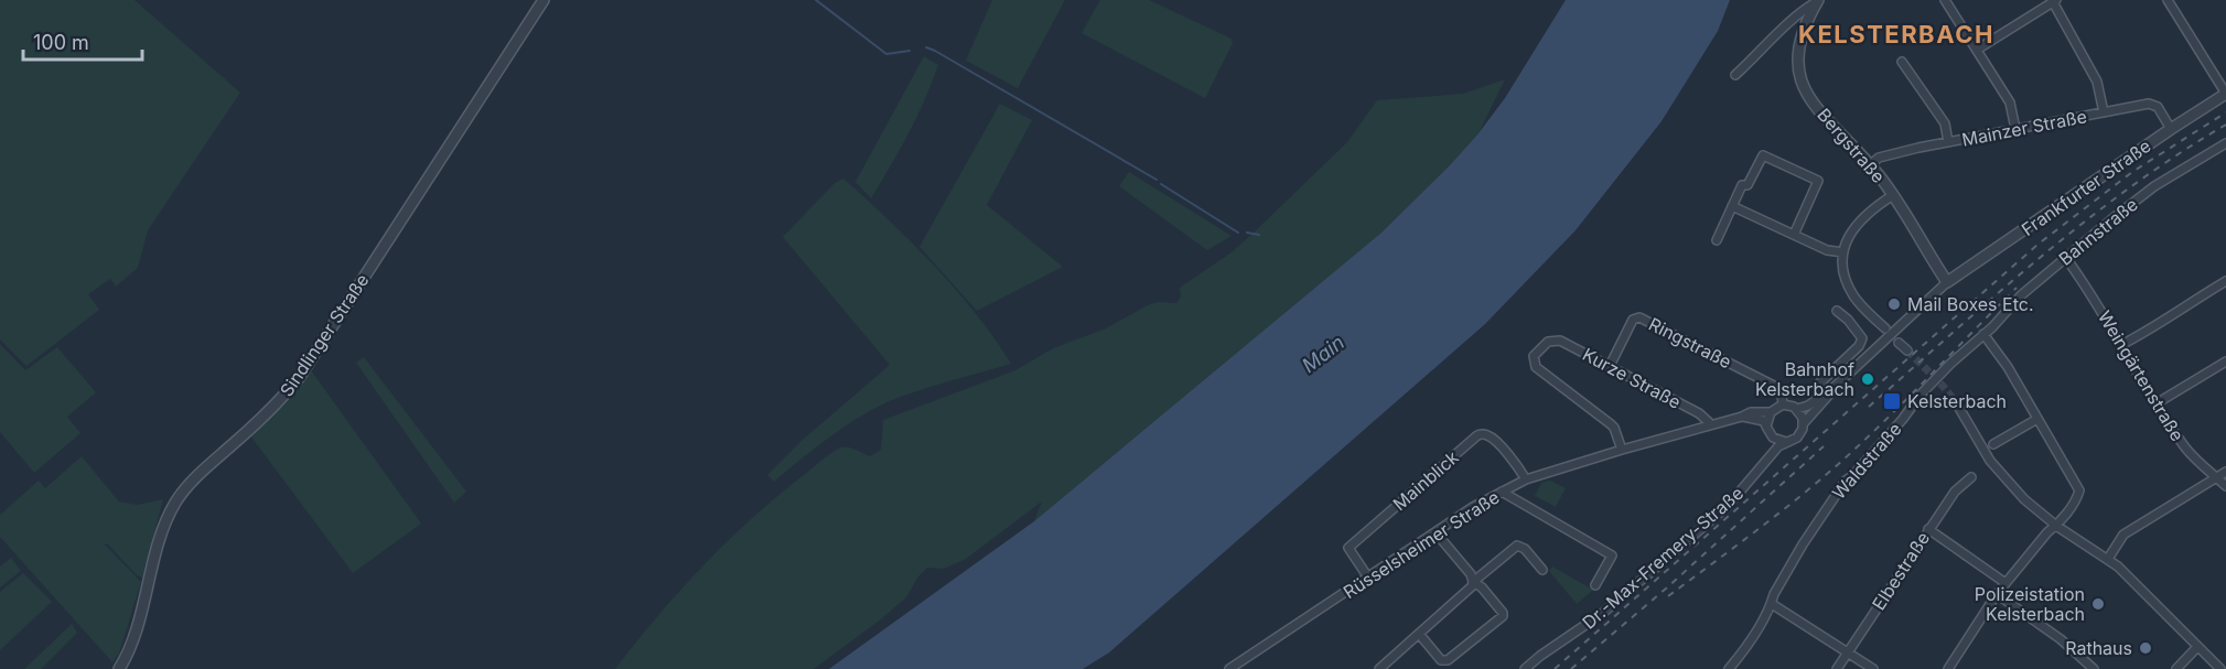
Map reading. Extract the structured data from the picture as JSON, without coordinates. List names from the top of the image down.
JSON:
{
  "streets": {
    "street": [
      "Mainzer Straße",
      "Bergstraße",
      "Frankfurter Straße",
      "Bahnstraße",
      "Sindlinger Straße",
      "Ringstraße",
      "Weingärtenstraße",
      "Kurze Straße",
      "Waldstraße",
      "Mainblick",
      "Rüsselsheimer Straße",
      "Dr.-Max-Fremery-Straße",
      "Elbestraße"
    ]
  },
  "crossings": [
    ["Mainzer Straße", "Bergstraße"],
    ["Mainzer Straße", "Frankfurter Straße"],
    ["Bergstraße", "Frankfurter Straße"],
    ["Bahnstraße", "Weingärtenstraße"],
    ["Bahnstraße", "Waldstraße"],
    ["Ringstraße", "Kurze Straße"],
    ["Ringstraße", "Rüsselsheimer Straße"],
    ["Ringstraße", "Dr.-Max-Fremery-Straße"],
    ["Kurze Straße", "Rüsselsheimer Straße"],
    ["Mainblick", "Rüsselsheimer Straße"],
    ["Rüsselsheimer Straße", "Dr.-Max-Fremery-Straße"]
  ],
  "districts": ["KELSTERBACH"],
  "water": ["Main"],
  "places": {
    "other": [
      "Mail Boxes Etc.",
      "Bahnhof Kelsterbach",
      "Polizeistation Kelsterbach",
      "Rathaus"
    ],
    "transit": ["Kelsterbach"]
  },
  "scale_bar": "100 m"
}
